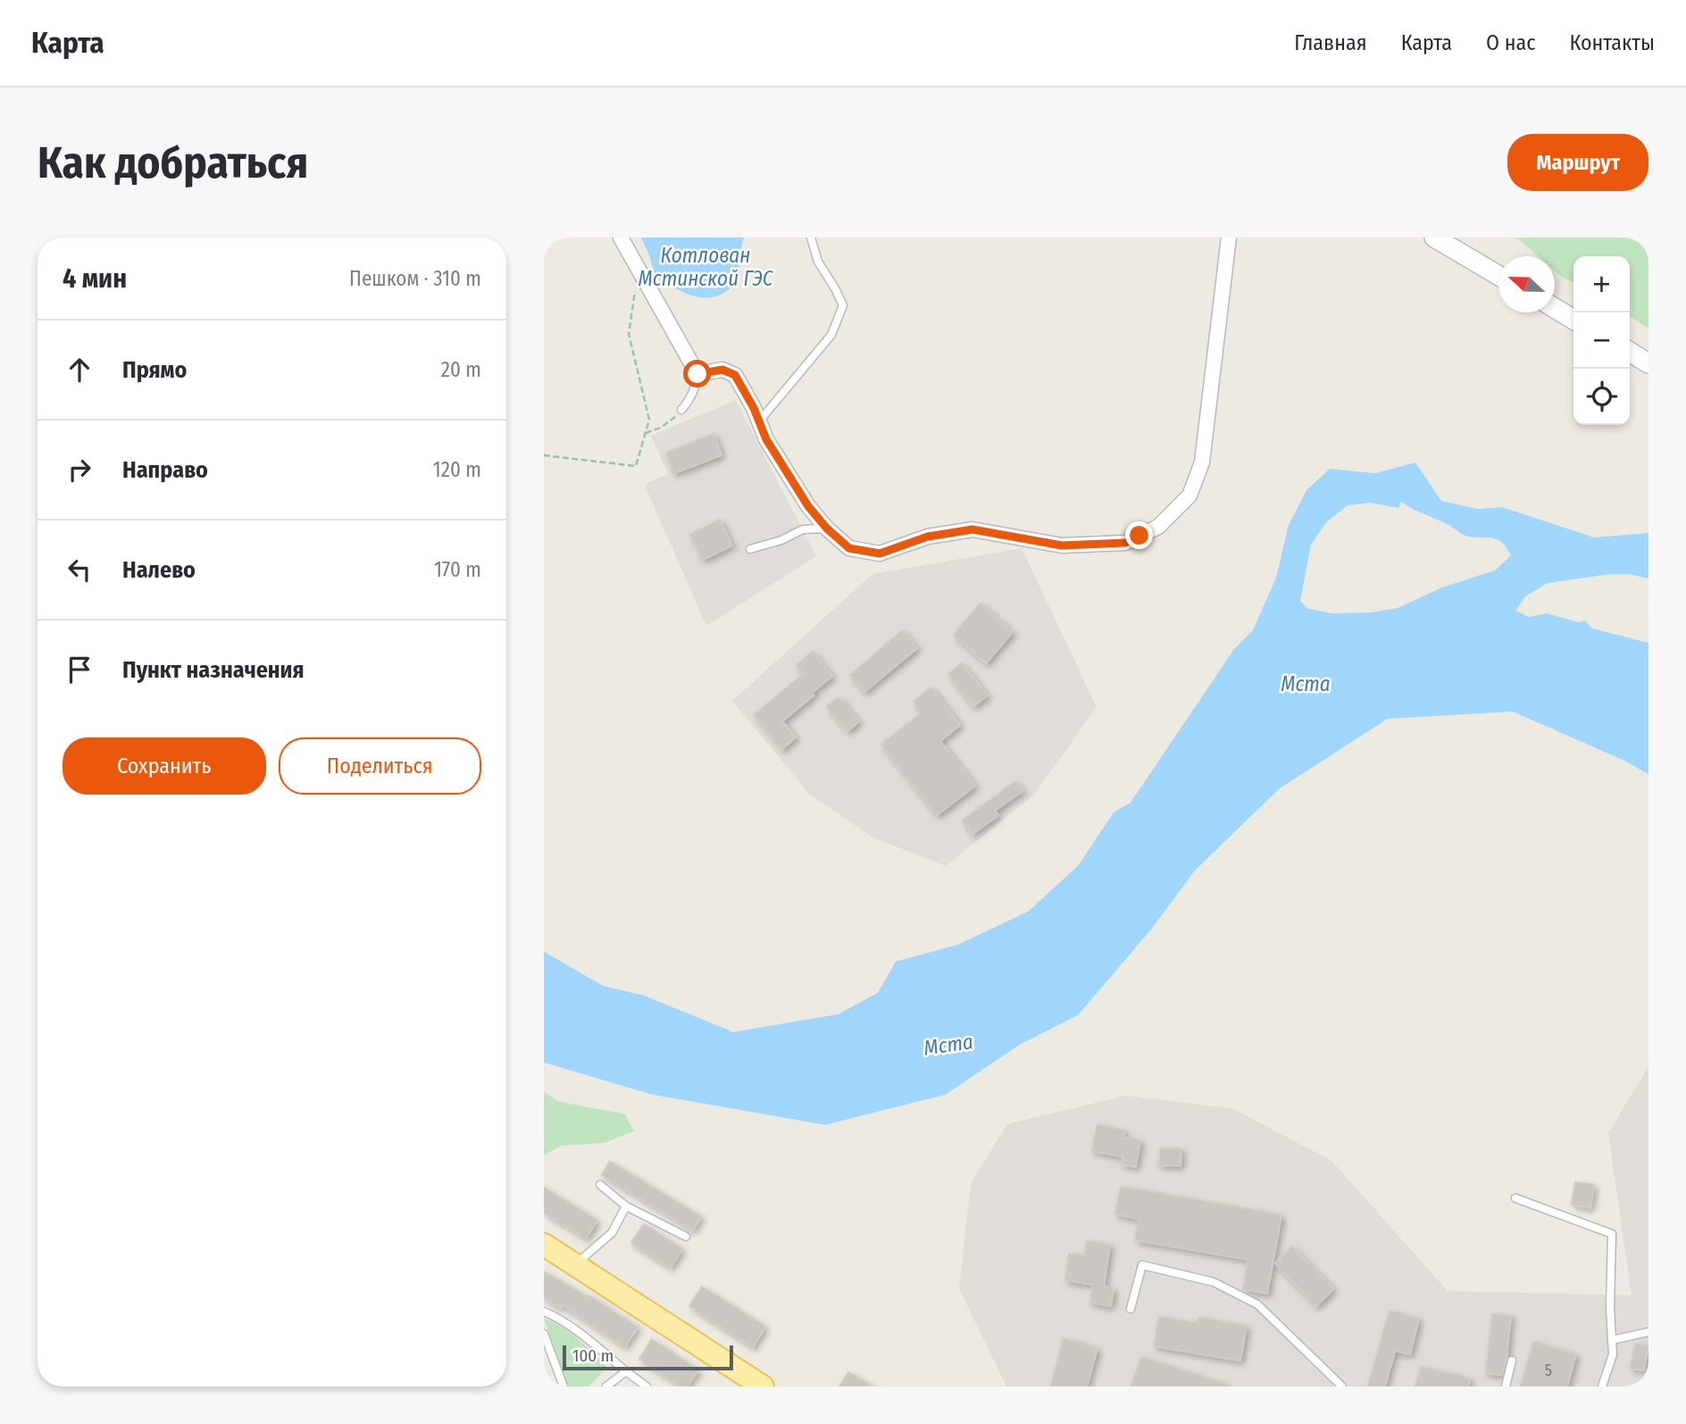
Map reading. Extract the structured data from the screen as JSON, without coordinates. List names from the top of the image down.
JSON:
{
  "water": ["Котлован Мстинской ГЭС", "Мста"],
  "house_numbers": ["5"],
  "scale_bar": "100 m",
  "north": "left",
  "page": {
    "header": "Карта",
    "nav": [
      "Главная",
      "Карта",
      "О нас",
      "Контакты"
    ],
    "buttons": [
      "Маршрут",
      ["Сохранить", "Поделиться"]
    ],
    "title": "Как добраться",
    "heading": ["4 мин", "Пешком · 310 m"],
    "map_buttons": ["+", "−"],
    "list": [
      ["Прямо", "20 m"],
      ["Направо", "120 m"],
      ["Налево", "170 m"],
      "Пункт назначения"
    ],
    "scale": "100 m"
  }
}
